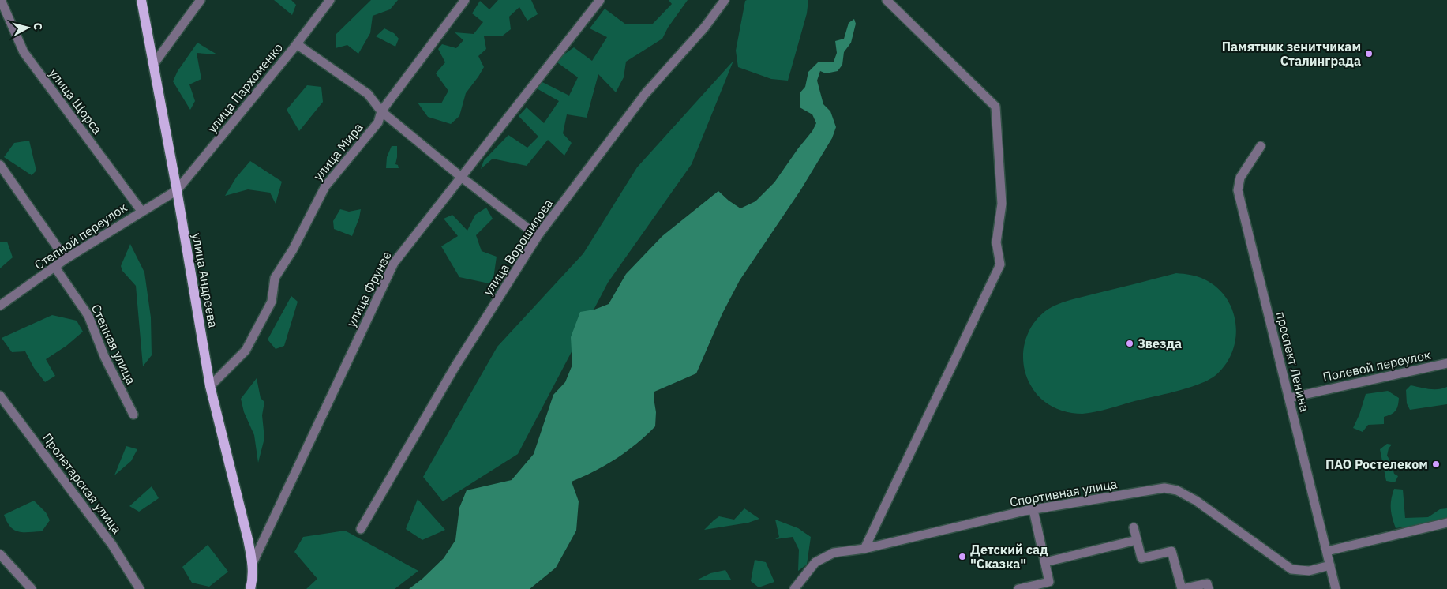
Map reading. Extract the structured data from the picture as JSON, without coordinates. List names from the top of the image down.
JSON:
{
  "streets": {
    "main road": ["улица Андреева"],
    "street": [
      "улица Пархоменко",
      "улица Щорса",
      "улица Мира",
      "Степной переулок",
      "улица Ворошилова",
      "улица Фрунзе",
      "Степная улица",
      "проспект Ленина",
      "Полевой переулок",
      "Пролетарская улица",
      "Спортивная улица"
    ]
  },
  "crossings": [
    ["улица Пархоменко", "Степной переулок"],
    ["улица Пархоменко", "улица Андреева"],
    ["улица Щорса", "Степной переулок"],
    ["улица Мира", "улица Андреева"],
    ["Степной переулок", "улица Андреева"],
    ["Степной переулок", "Степная улица"],
    ["улица Андреева", "улица Фрунзе"],
    ["проспект Ленина", "Полевой переулок"],
    ["проспект Ленина", "Спортивная улица"]
  ],
  "places": [
    "Памятник зенитчикам Сталинграда",
    "Звезда",
    "ПАО Ростелеком",
    "Детский сад \"Сказка\""
  ],
  "north": "right"
}
